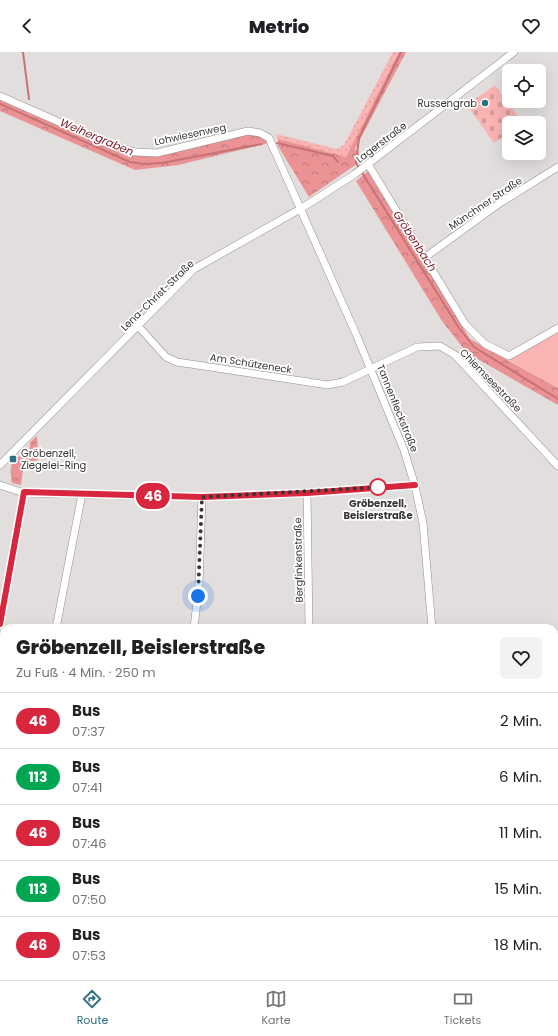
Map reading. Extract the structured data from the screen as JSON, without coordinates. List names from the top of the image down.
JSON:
{
  "streets": {
    "street": [
      "Lohwiesenweg",
      "Lagerstraße",
      "Münchner Straße",
      "Lena-Christ-Straße",
      "Am Schützeneck",
      "Chiemseestraße",
      "Tannenfleckstraße",
      "Bergfinkenstraße"
    ]
  },
  "crossings": [
    ["Lohwiesenweg", "Lena-Christ-Straße"],
    ["Lohwiesenweg", "Tannenfleckstraße"],
    ["Lagerstraße", "Lena-Christ-Straße"],
    ["Lena-Christ-Straße", "Am Schützeneck"],
    ["Lena-Christ-Straße", "Tannenfleckstraße"],
    ["Am Schützeneck", "Chiemseestraße"],
    ["Am Schützeneck", "Tannenfleckstraße"],
    ["Chiemseestraße", "Tannenfleckstraße"]
  ],
  "water": ["Weihergraben", "Gröbenbach"],
  "places": {
    "other": ["Russengrab", "Gröbenzell, Beislerstraße"],
    "transit": ["Gröbenzell, Ziegelei-Ring"]
  },
  "lines": ["bus line 46"],
  "page": {
    "header": "Metrio",
    "on_map": "46",
    "heading": ["Gröbenzell, Beislerstraße", "Zu Fuß · 4 Min. · 250 m"],
    "list": [
      {
        "mark": "46",
        "name": "Bus",
        "note": "07:37",
        "value": "2 Min."
      },
      {
        "mark": "113",
        "name": "Bus",
        "note": "07:41",
        "value": "6 Min."
      },
      {
        "mark": "46",
        "name": "Bus",
        "note": "07:46",
        "value": "11 Min."
      },
      {
        "mark": "113",
        "name": "Bus",
        "note": "07:50",
        "value": "15 Min."
      },
      {
        "mark": "46",
        "name": "Bus",
        "note": "07:53",
        "value": "18 Min."
      }
    ],
    "tabs": ["Route", "Karte", "Tickets"]
  }
}
